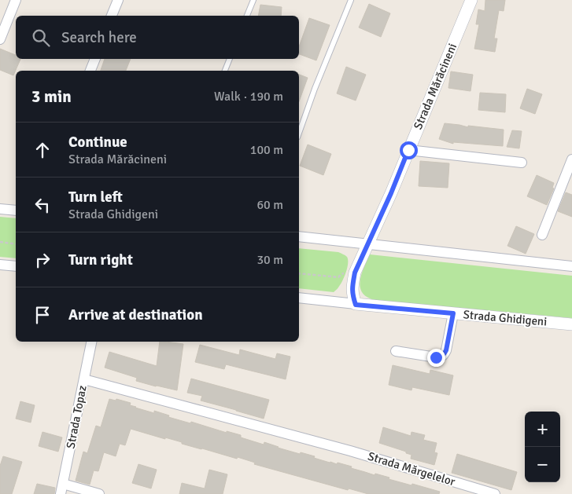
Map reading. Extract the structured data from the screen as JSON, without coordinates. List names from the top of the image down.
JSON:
{
  "streets": {
    "street": [
      "Strada Mărăcineni",
      "Strada Ghidigeni",
      "Strada Topaz",
      "Strada Mărgelelor"
    ]
  },
  "crossings": [
    ["Strada Mărăcineni", "Strada Ghidigeni"],
    ["Strada Topaz", "Strada Mărgelelor"]
  ],
  "page": {
    "search": "Search here",
    "heading": ["3 min", "Walk · 190 m"],
    "list": [
      ["Continue", "Strada Mărăcineni", "100 m"],
      ["Turn left", "Strada Ghidigeni", "60 m"],
      ["Turn right", "30 m"],
      "Arrive at destination"
    ],
    "map_buttons": ["+", "−"]
  }
}
